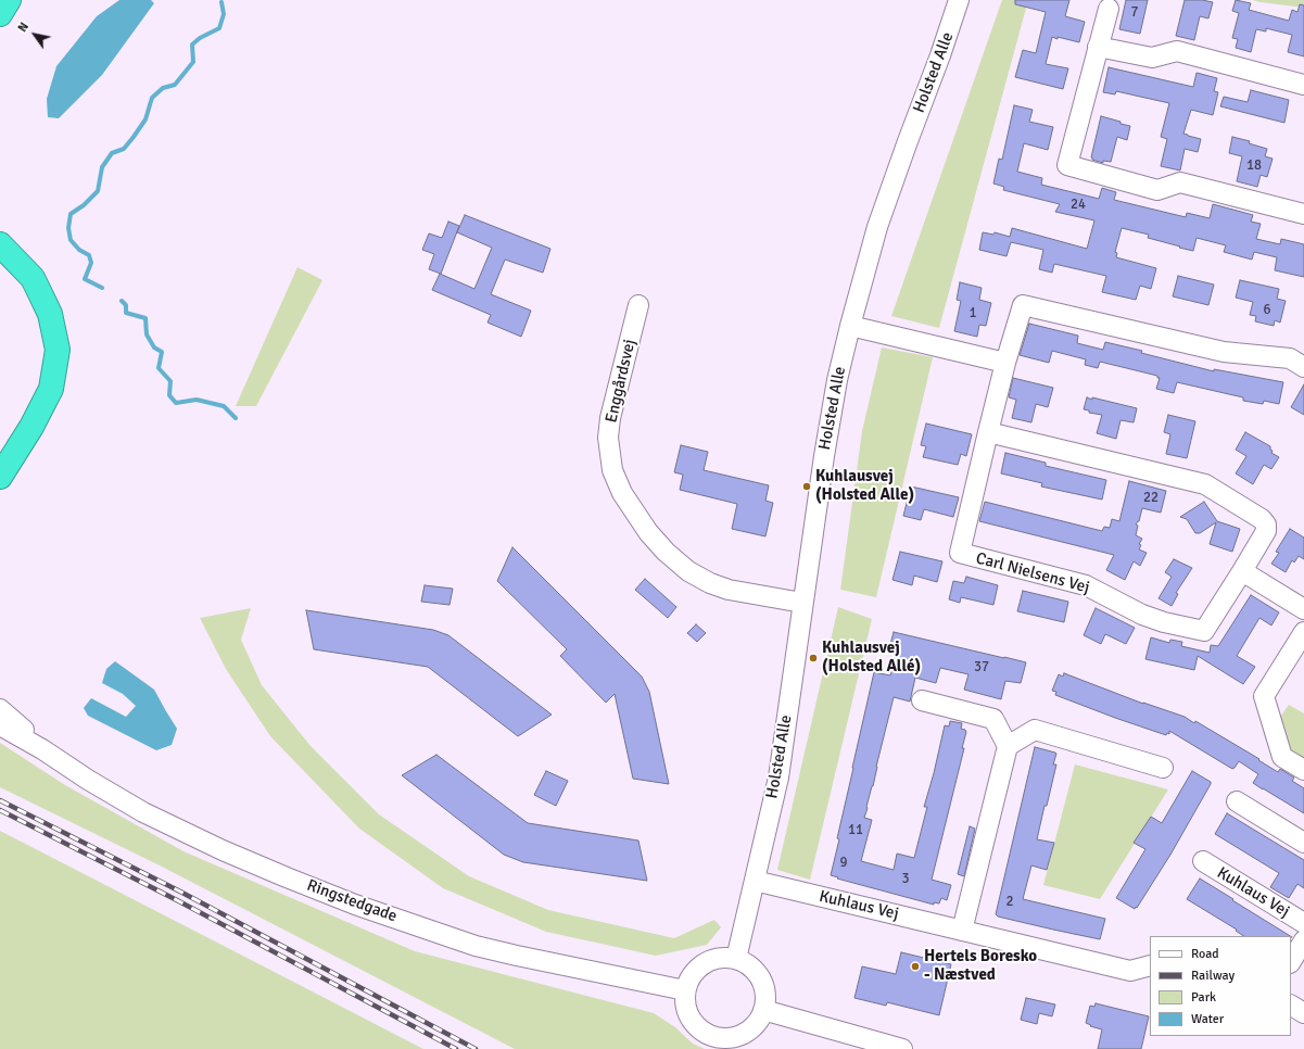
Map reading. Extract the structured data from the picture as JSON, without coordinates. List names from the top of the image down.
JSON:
{
  "streets": {
    "street": [
      "Holsted Alle",
      "Enggårdsvej",
      "Carl Nielsens Vej",
      "Kuhlaus Vej",
      "Ringstedgade"
    ]
  },
  "crossings": [
    ["Holsted Alle", "Enggårdsvej"],
    ["Holsted Alle", "Kuhlaus Vej"],
    ["Holsted Alle", "Ringstedgade"]
  ],
  "places": ["Kuhlausvej (Holsted Alle)", "Kuhlausvej (Holsted Allé)", "Hertels Boresko - Næstved"],
  "house_numbers": [
    "7",
    "18",
    "24",
    "6",
    "1",
    "22",
    "37",
    "11",
    "9",
    "3",
    "2"
  ],
  "legend": [
    "Road",
    "Railway",
    "Park",
    "Water"
  ],
  "north": "top left"
}
